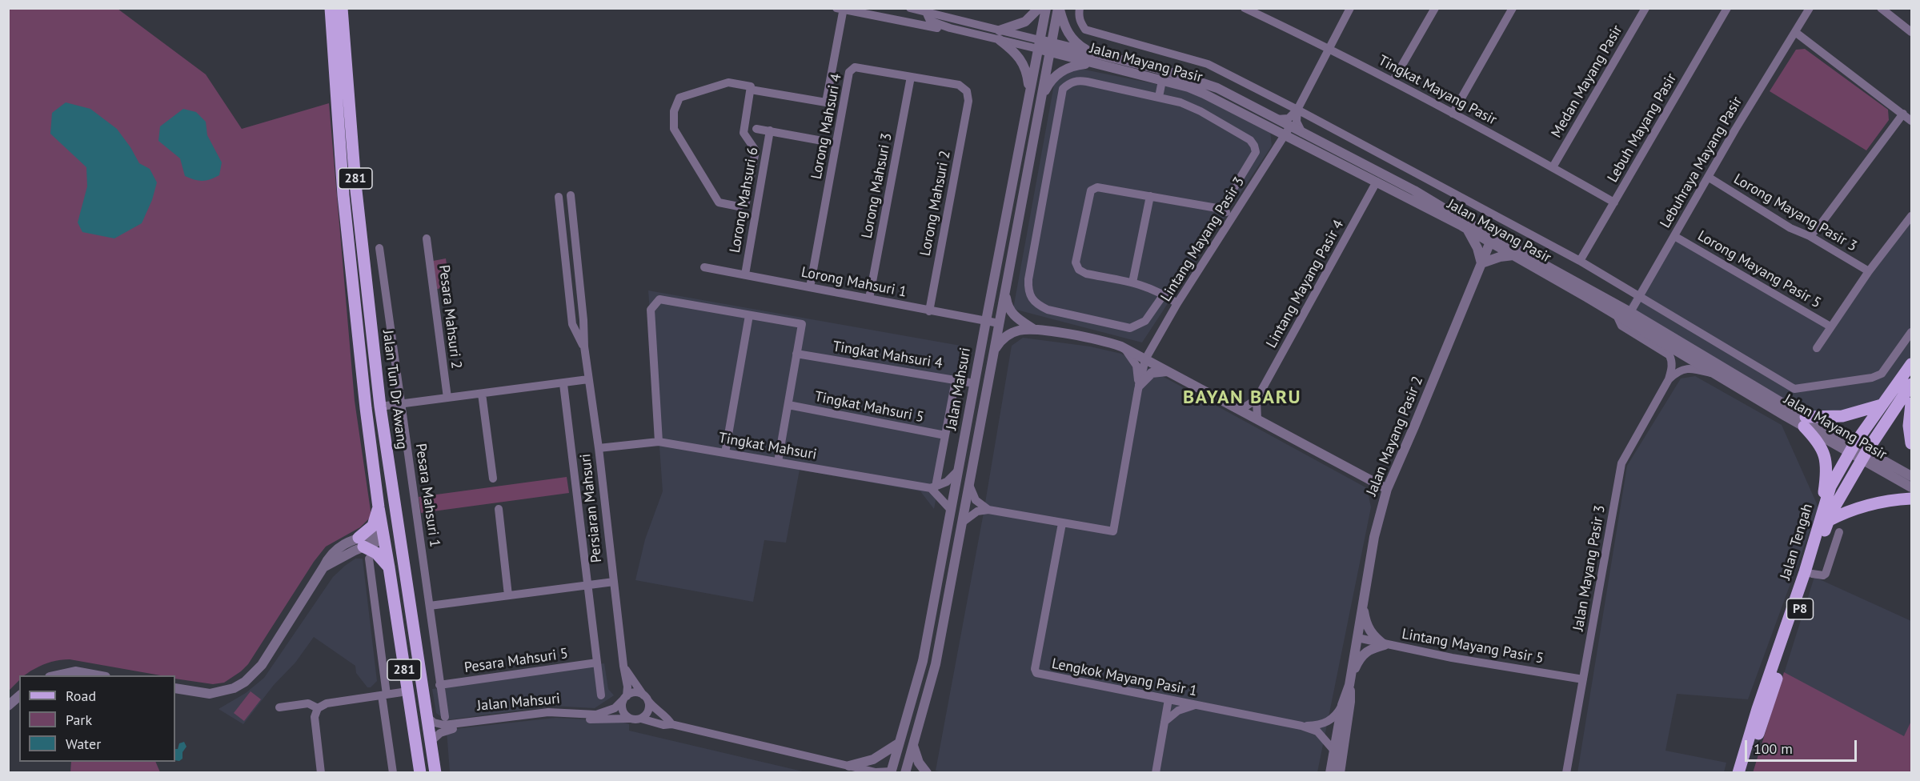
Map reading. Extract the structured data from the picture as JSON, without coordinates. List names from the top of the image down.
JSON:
{
  "streets": {
    "main road": [
      "281",
      "Jalan Tun Dr Awang",
      "Jalan Tengah",
      "P8"
    ],
    "street": [
      "Jalan Mayang Pasir",
      "Medan Mayang Pasir",
      "Tingkat Mayang Pasir",
      "Lorong Mahsuri 4",
      "Lebuh Mayang Pasir",
      "Lebuhraya Mayang Pasir",
      "Lorong Mahsuri 3",
      "Lorong Mahsuri 6",
      "Lorong Mahsuri 2",
      "Lorong Mayang Pasir 3",
      "Lintang Mayang Pasir 3",
      "Lorong Mayang Pasir 5",
      "Lorong Mahsuri 1",
      "Lintang Mayang Pasir 4",
      "Pesara Mahsuri 2",
      "Tingkat Mahsuri 4",
      "Jalan Mahsuri",
      "Tingkat Mahsuri 5",
      "Jalan Mayang Pasir 2",
      "Tingkat Mahsuri",
      "Pesara Mahsuri 1",
      "Persiaran Mahsuri",
      "Jalan Mayang Pasir 3",
      "Lintang Mayang Pasir 5",
      "Pesara Mahsuri 5",
      "Lengkok Mayang Pasir 1"
    ]
  },
  "crossings": [
    ["Jalan Mayang Pasir", "Lebuh Mayang Pasir"],
    ["Jalan Mayang Pasir", "Lebuhraya Mayang Pasir"],
    ["Jalan Mayang Pasir", "Lintang Mayang Pasir 3"],
    ["Jalan Mayang Pasir", "Lintang Mayang Pasir 4"],
    ["Jalan Mayang Pasir", "Jalan Mahsuri"],
    ["Jalan Mayang Pasir", "Jalan Mayang Pasir 2"],
    ["Jalan Mayang Pasir", "Jalan Tengah"],
    ["Jalan Mayang Pasir", "Jalan Mayang Pasir 3"],
    ["Medan Mayang Pasir", "Tingkat Mayang Pasir"],
    ["Tingkat Mayang Pasir", "Lebuh Mayang Pasir"],
    ["Lorong Mahsuri 4", "Lorong Mahsuri 3"],
    ["Lorong Mahsuri 4", "Lorong Mahsuri 2"],
    ["Lorong Mahsuri 4", "Lorong Mahsuri 1"],
    ["Lebuhraya Mayang Pasir", "Lorong Mayang Pasir 3"],
    ["Lebuhraya Mayang Pasir", "Lorong Mayang Pasir 5"],
    ["Lorong Mahsuri 3", "Lorong Mahsuri 1"],
    ["Lorong Mahsuri 6", "Lorong Mahsuri 1"],
    ["Lorong Mahsuri 2", "Lorong Mahsuri 1"],
    ["Lorong Mahsuri 1", "Jalan Mahsuri"],
    ["Tingkat Mahsuri 4", "Jalan Mahsuri"],
    ["Jalan Mahsuri", "Pesara Mahsuri 1"],
    ["Jalan Mahsuri", "Persiaran Mahsuri"],
    ["Jalan Mayang Pasir 2", "Lintang Mayang Pasir 5"],
    ["Jalan Mayang Pasir 2", "Lengkok Mayang Pasir 1"],
    ["Tingkat Mahsuri", "Persiaran Mahsuri"],
    ["Pesara Mahsuri 1", "Pesara Mahsuri 5"],
    ["Jalan Mayang Pasir 3", "Lintang Mayang Pasir 5"]
  ],
  "districts": ["BAYAN BARU"],
  "legend": ["Road", "Park", "Water"],
  "scale_bar": "100 m"
}
